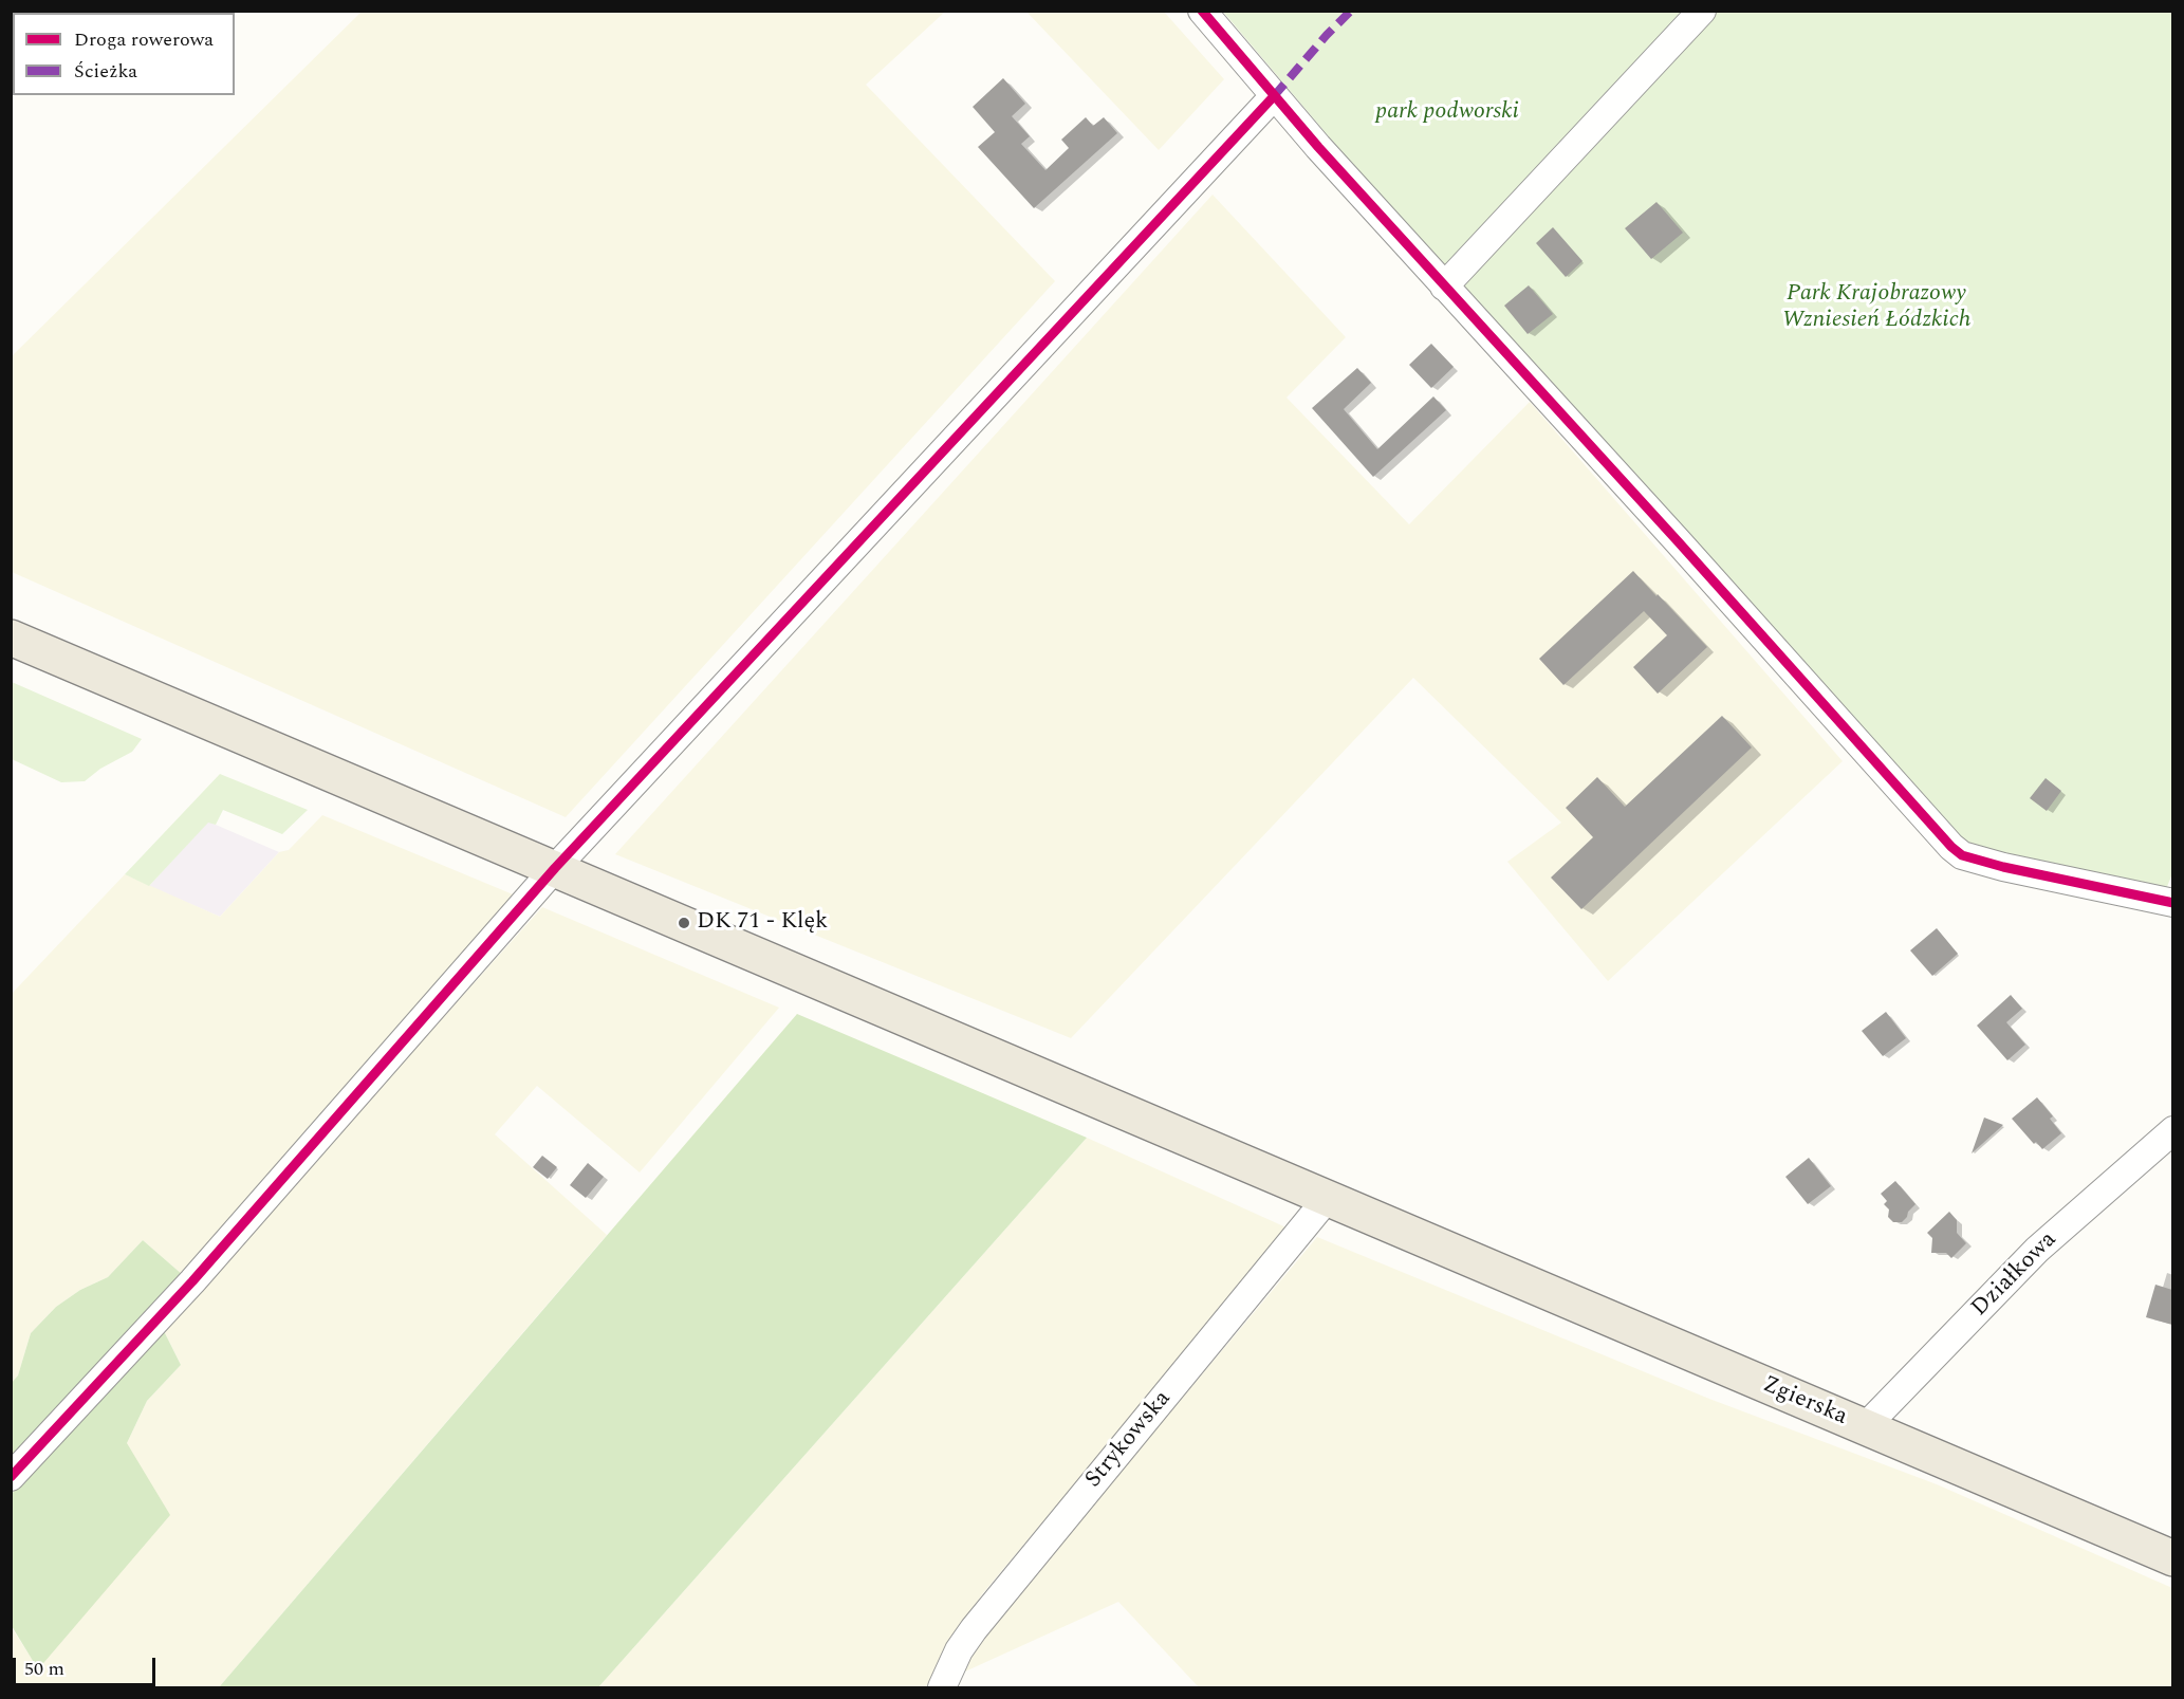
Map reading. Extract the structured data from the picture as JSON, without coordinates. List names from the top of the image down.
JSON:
{
  "streets": {
    "main road": ["Zgierska"],
    "street": ["Działkowa", "Strykowska"]
  },
  "crossings": [
    ["Działkowa", "Zgierska"],
    ["Zgierska", "Strykowska"]
  ],
  "parks": ["park podworski", "Park Krajobrazowy Wzniesień Łódzkich"],
  "places": ["DK 71 - Klęk"],
  "legend": ["Droga rowerowa", "Ścieżka"],
  "scale_bar": "50 m"
}
